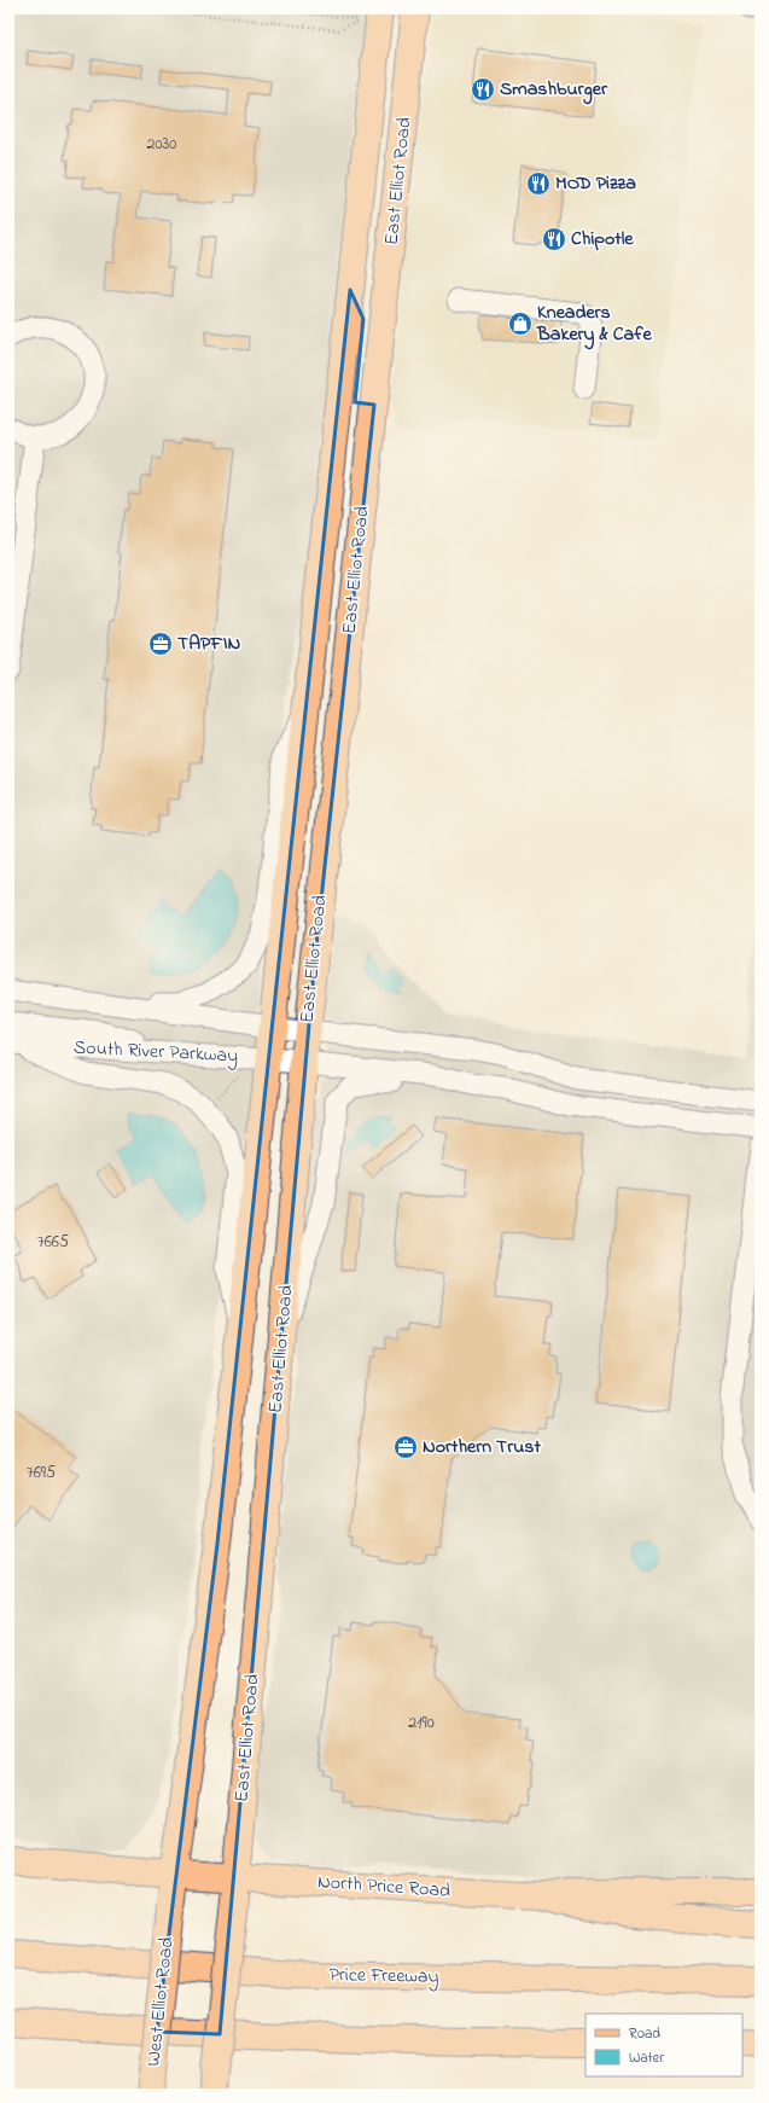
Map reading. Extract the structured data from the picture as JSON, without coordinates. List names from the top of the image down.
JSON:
{
  "streets": {
    "main road": [
      "East Elliot Road",
      "North Price Road",
      "Price Freeway",
      "West Elliot Road"
    ],
    "street": ["South River Parkway"]
  },
  "crossings": [
    ["East Elliot Road", "South River Parkway"],
    ["East Elliot Road", "North Price Road"],
    ["East Elliot Road", "West Elliot Road"]
  ],
  "places": {
    "restaurant": ["Smashburger", "MOD Pizza", "Chipotle"],
    "shop": ["Kneaders Bakery & Cafe"],
    "office": ["TAPFIN", "Northern Trust"]
  },
  "house_numbers": [
    "2030",
    "7665",
    "7695",
    "2190"
  ],
  "legend": ["Road", "Water"]
}
